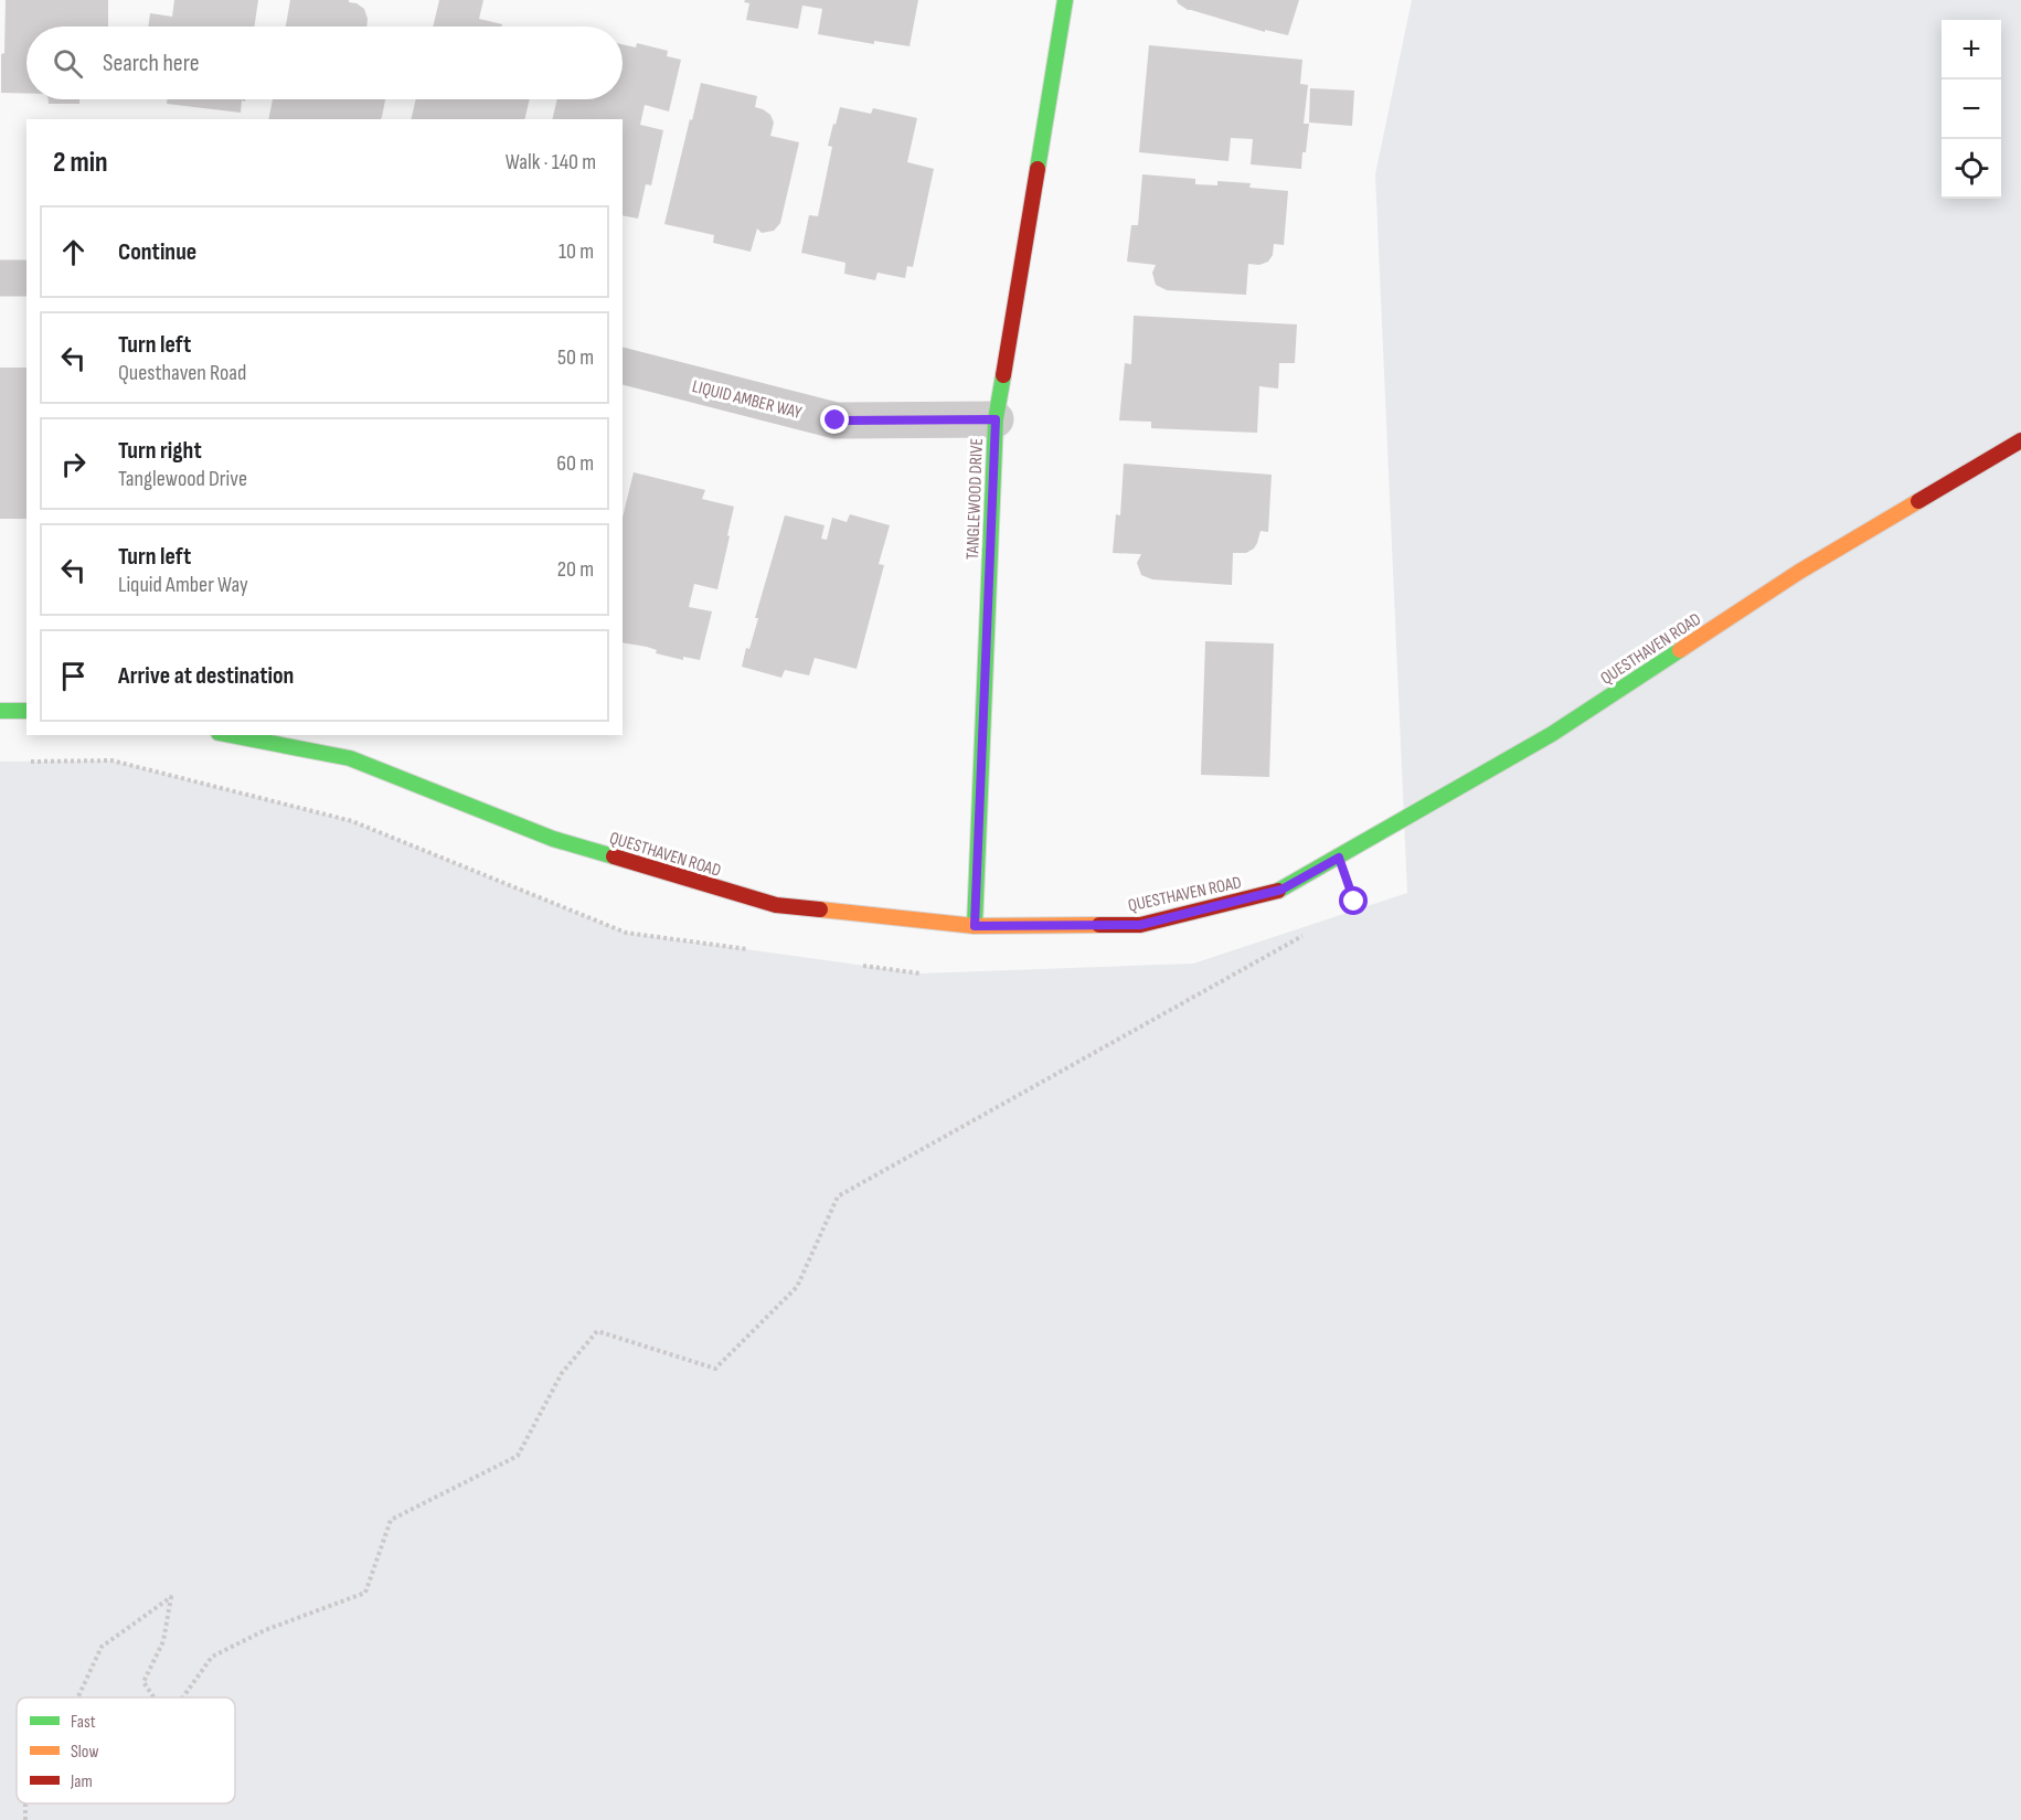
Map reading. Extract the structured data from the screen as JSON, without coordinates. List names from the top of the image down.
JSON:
{
  "streets": {
    "street": ["LIQUID AMBER WAY", "TANGLEWOOD DRIVE", "QUESTHAVEN ROAD"]
  },
  "crossings": [
    ["LIQUID AMBER WAY", "TANGLEWOOD DRIVE"],
    ["TANGLEWOOD DRIVE", "QUESTHAVEN ROAD"]
  ],
  "legend": ["Fast", "Slow", "Jam"],
  "page": {
    "map_buttons": ["+", "−"],
    "search": "Search here",
    "heading": ["2 min", "Walk · 140 m"],
    "list": [
      ["Continue", "10 m"],
      ["Turn left", "Questhaven Road", "50 m"],
      ["Turn right", "Tanglewood Drive", "60 m"],
      ["Turn left", "Liquid Amber Way", "20 m"],
      "Arrive at destination"
    ]
  }
}
